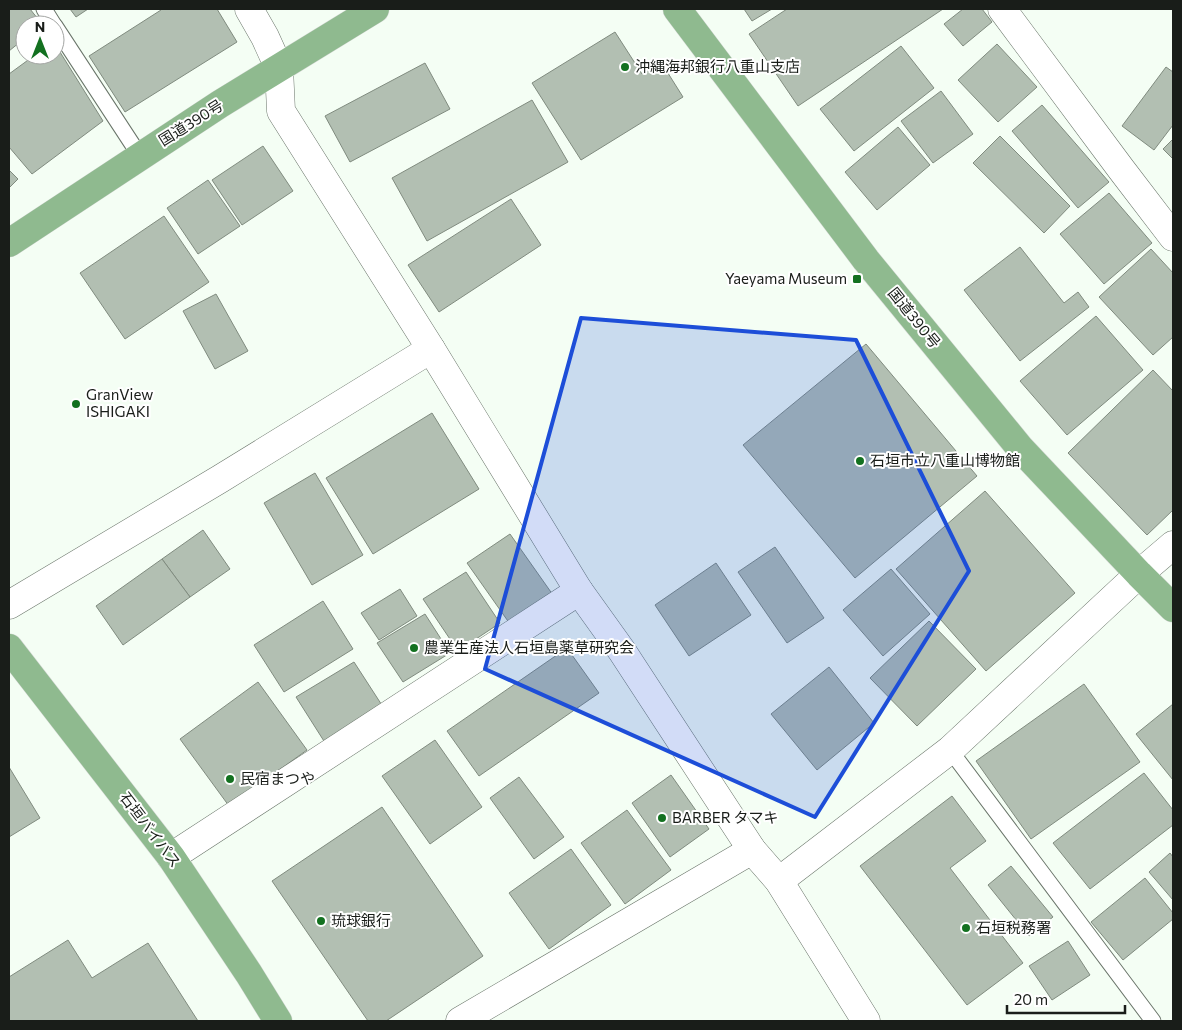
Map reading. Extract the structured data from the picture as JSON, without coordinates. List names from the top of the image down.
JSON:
{
  "streets": {
    "highway": ["国道390号", "石垣バイパス"]
  },
  "places": {
    "other": [
      "沖縄海邦銀行八重山支店",
      "GranView ISHIGAKI",
      "石垣市立八重山博物館",
      "農業生産法人石垣島薬草研究会",
      "民宿まつや",
      "BARBER タマキ",
      "琉球銀行",
      "石垣税務署"
    ],
    "transit": ["Yaeyama Museum"]
  },
  "scale_bar": "20 m",
  "north": "top"
}
